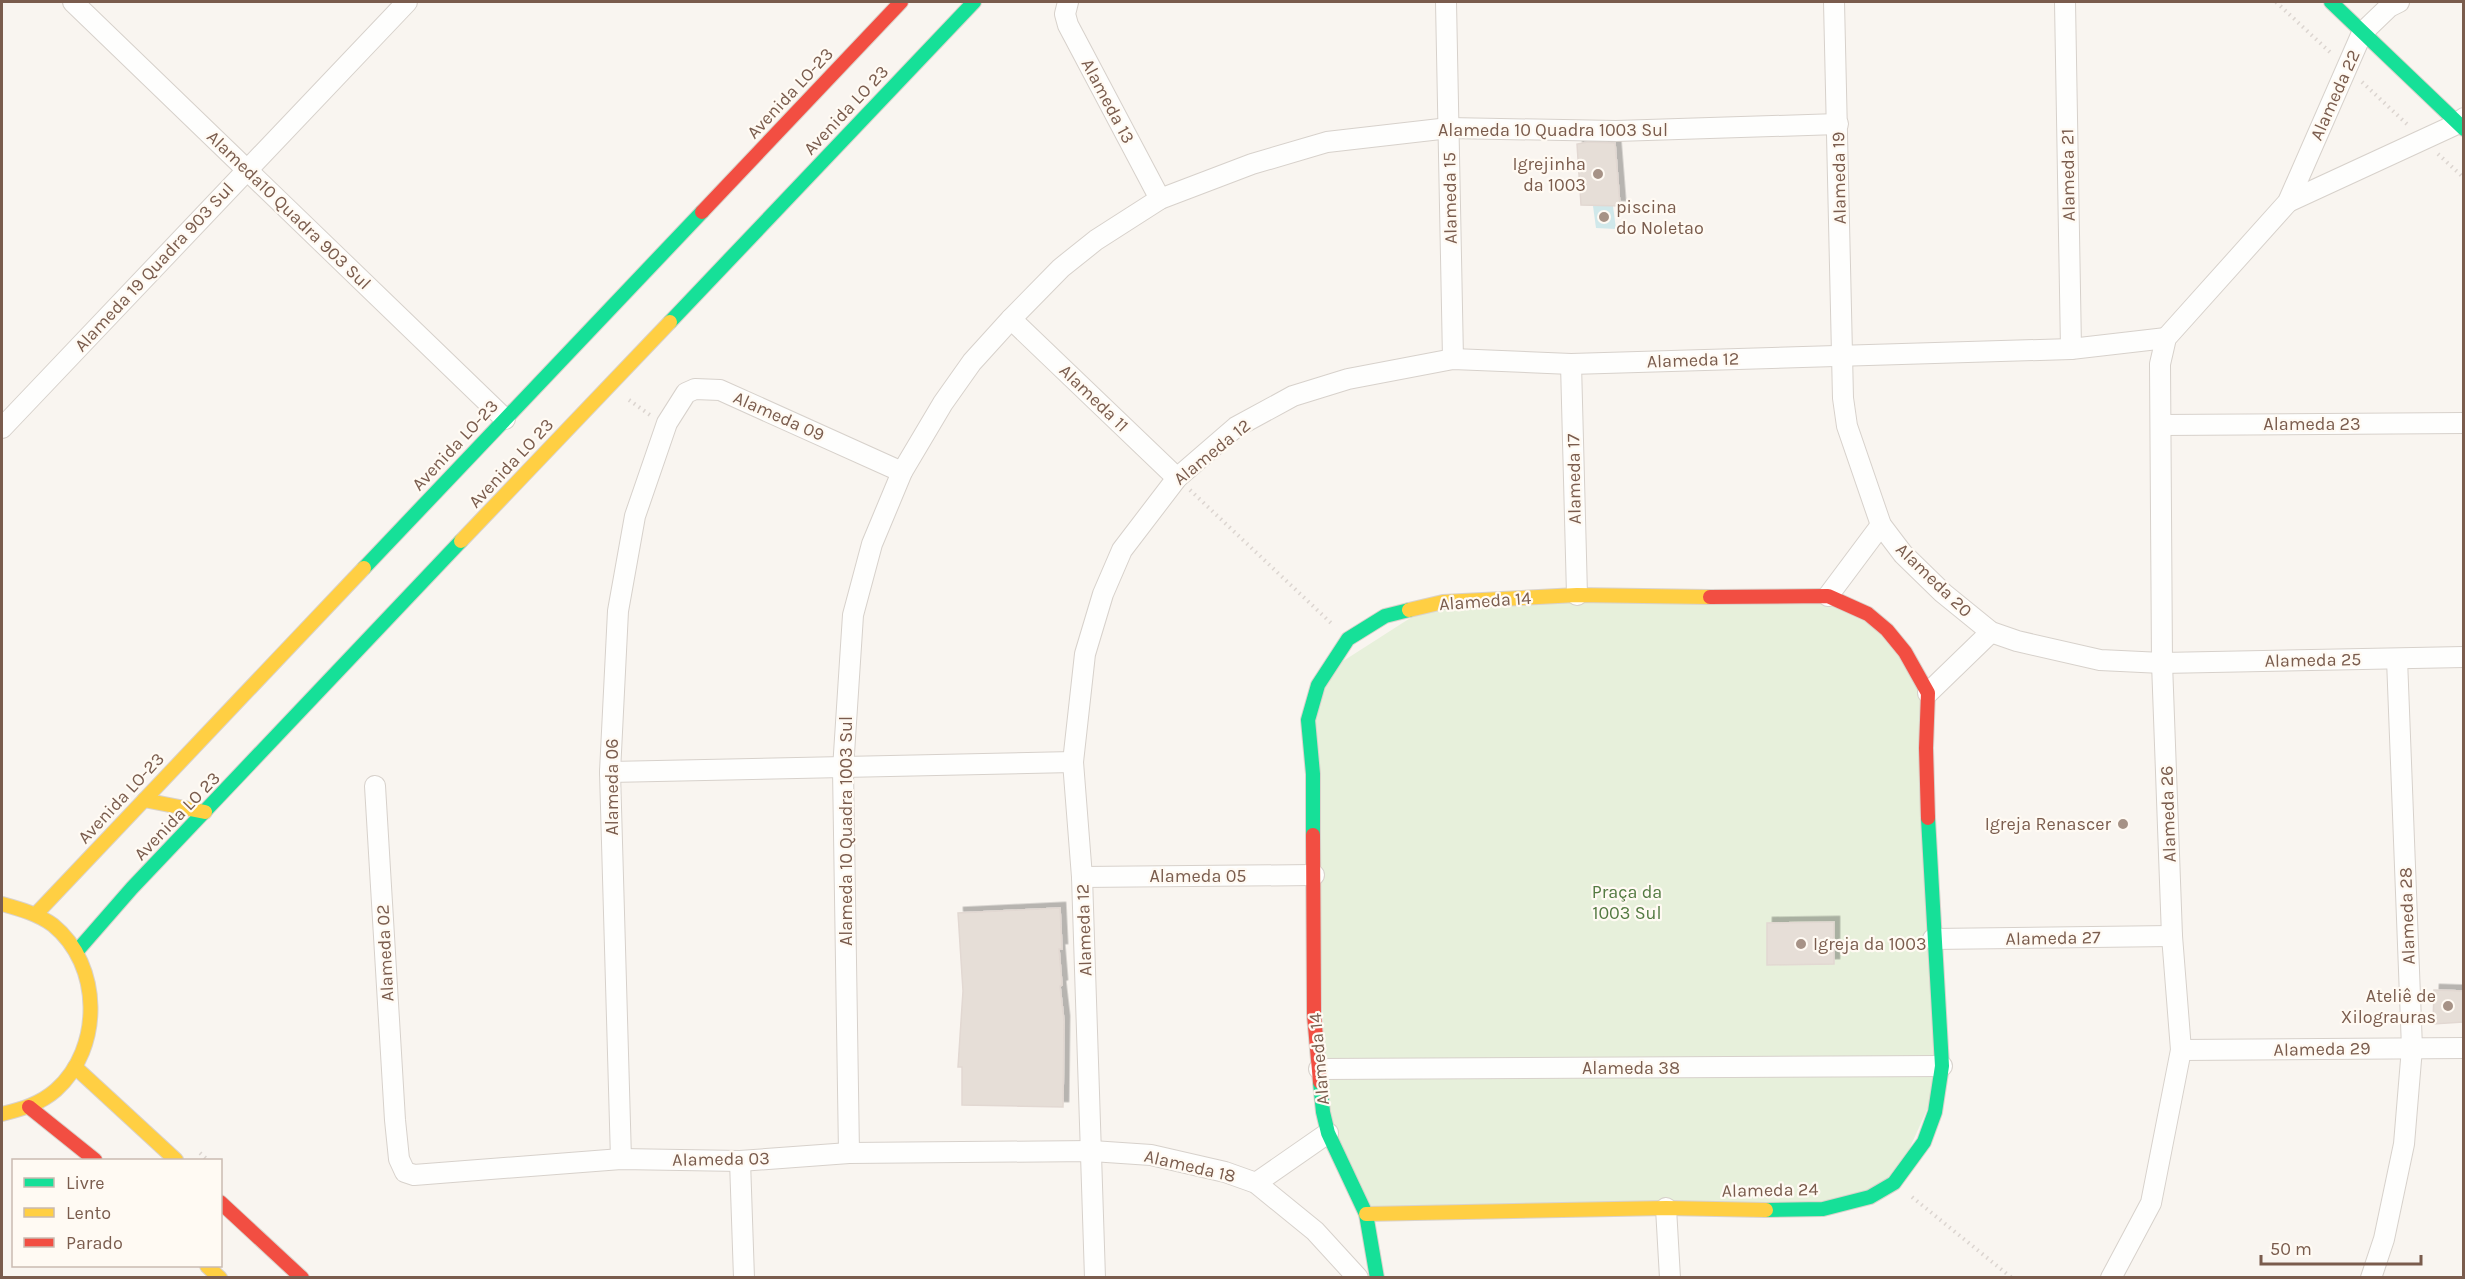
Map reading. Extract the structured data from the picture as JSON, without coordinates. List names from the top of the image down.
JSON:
{
  "streets": {
    "street": [
      "Avenida LO-23",
      "Alameda 22",
      "Alameda 13",
      "Avenida LO 23",
      "Alameda 10 Quadra 1003 Sul",
      "Alameda 21",
      "Alameda 19",
      "Alameda 15",
      "Alameda10 Quadra 903 Sul",
      "Alameda 19 Quadra 903 Sul",
      "Alameda 12",
      "Alameda 11",
      "Alameda 09",
      "Alameda 23",
      "Alameda 17",
      "Alameda 20",
      "Alameda 14",
      "Alameda 25",
      "Alameda 06",
      "Alameda 26",
      "Alameda 05",
      "Alameda 28",
      "Alameda 27",
      "Alameda 02",
      "Alameda 29",
      "Alameda 38",
      "Alameda 03",
      "Alameda 18",
      "Alameda 24"
    ]
  },
  "crossings": [
    ["Avenida LO-23", "Alameda10 Quadra 903 Sul"],
    ["Alameda 22", "Alameda 12"],
    ["Alameda 22", "Alameda 26"],
    ["Alameda 13", "Alameda 10 Quadra 1003 Sul"],
    ["Alameda 10 Quadra 1003 Sul", "Alameda 19"],
    ["Alameda 10 Quadra 1003 Sul", "Alameda 15"],
    ["Alameda 10 Quadra 1003 Sul", "Alameda 11"],
    ["Alameda 10 Quadra 1003 Sul", "Alameda 09"],
    ["Alameda 10 Quadra 1003 Sul", "Alameda 03"],
    ["Alameda 21", "Alameda 12"],
    ["Alameda 19", "Alameda 12"],
    ["Alameda 19", "Alameda 20"],
    ["Alameda 15", "Alameda 12"],
    ["Alameda10 Quadra 903 Sul", "Alameda 19 Quadra 903 Sul"],
    ["Alameda 12", "Alameda 11"],
    ["Alameda 12", "Alameda 17"],
    ["Alameda 12", "Alameda 20"],
    ["Alameda 12", "Alameda 26"],
    ["Alameda 12", "Alameda 05"],
    ["Alameda 12", "Alameda 03"],
    ["Alameda 12", "Alameda 18"],
    ["Alameda 09", "Alameda 06"],
    ["Alameda 23", "Alameda 26"],
    ["Alameda 17", "Alameda 14"],
    ["Alameda 20", "Alameda 25"],
    ["Alameda 20", "Alameda 26"],
    ["Alameda 14", "Alameda 05"],
    ["Alameda 14", "Alameda 38"],
    ["Alameda 14", "Alameda 24"],
    ["Alameda 25", "Alameda 26"],
    ["Alameda 25", "Alameda 28"],
    ["Alameda 06", "Alameda 03"],
    ["Alameda 26", "Alameda 27"],
    ["Alameda 26", "Alameda 29"],
    ["Alameda 28", "Alameda 29"],
    ["Alameda 27", "Alameda 24"],
    ["Alameda 02", "Alameda 03"],
    ["Alameda 38", "Alameda 24"],
    ["Alameda 03", "Alameda 18"]
  ],
  "parks": ["Praça da 1003 Sul"],
  "places": [
    "Igrejinha da 1003",
    "piscina do Noletao",
    "Igreja Renascer",
    "Igreja da 1003",
    "Ateliê de Xilograuras"
  ],
  "legend": ["Livre", "Lento", "Parado"],
  "scale_bar": "50 m"
}
